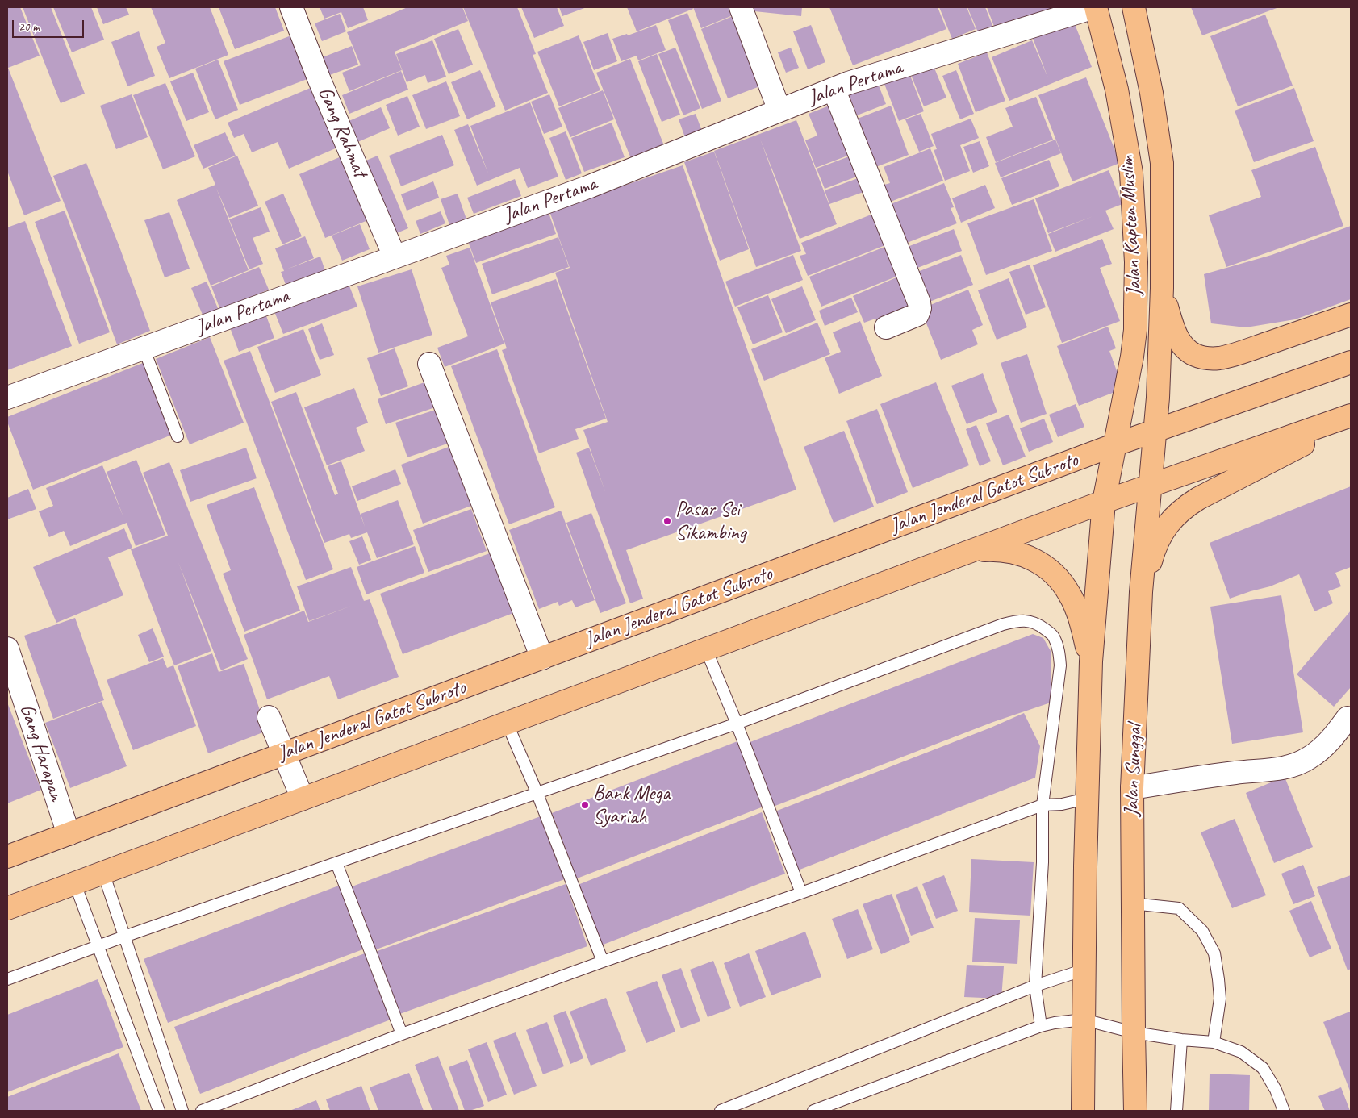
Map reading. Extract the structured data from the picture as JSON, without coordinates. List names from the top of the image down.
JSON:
{
  "streets": {
    "main road": ["Jalan Kapten Muslim", "Jalan Jenderal Gatot Subroto", "Jalan Sunggal"],
    "street": ["Jalan Pertama", "Gang Rahmat", "Gang Harapan"]
  },
  "crossings": [
    ["Jalan Pertama", "Gang Rahmat"],
    ["Jalan Pertama", "Jalan Kapten Muslim"],
    ["Jalan Kapten Muslim", "Jalan Jenderal Gatot Subroto"],
    ["Jalan Kapten Muslim", "Jalan Sunggal"],
    ["Jalan Jenderal Gatot Subroto", "Gang Harapan"],
    ["Jalan Jenderal Gatot Subroto", "Jalan Sunggal"]
  ],
  "places": ["Pasar Sei Sikambing", "Bank Mega Syariah"],
  "scale_bar": "20 m"
}
